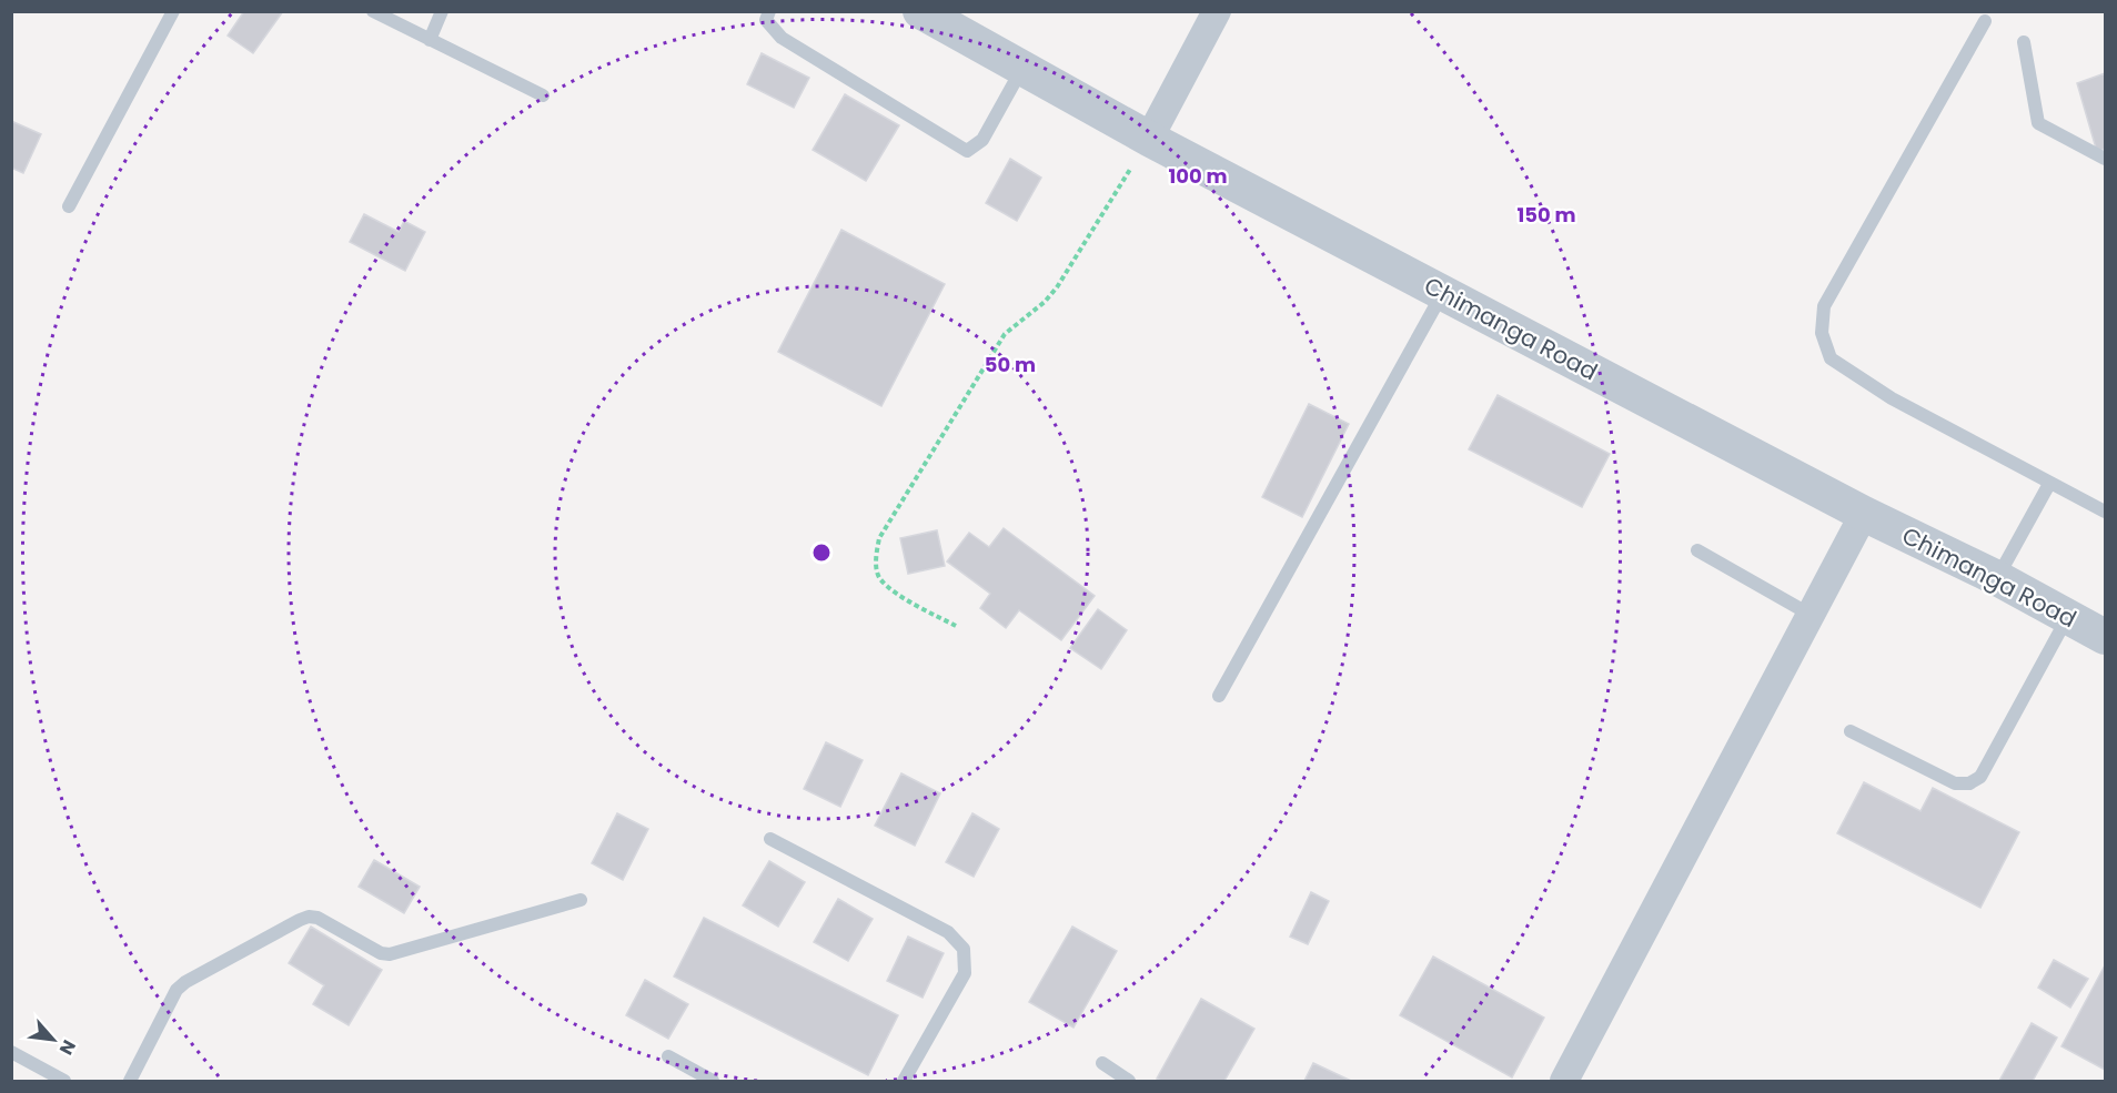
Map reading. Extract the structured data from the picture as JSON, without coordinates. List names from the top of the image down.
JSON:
{
  "streets": {
    "street": ["Chimanga Road"]
  },
  "north": "bottom right",
  "rings": ["100 m", "150 m", "50 m"]
}
